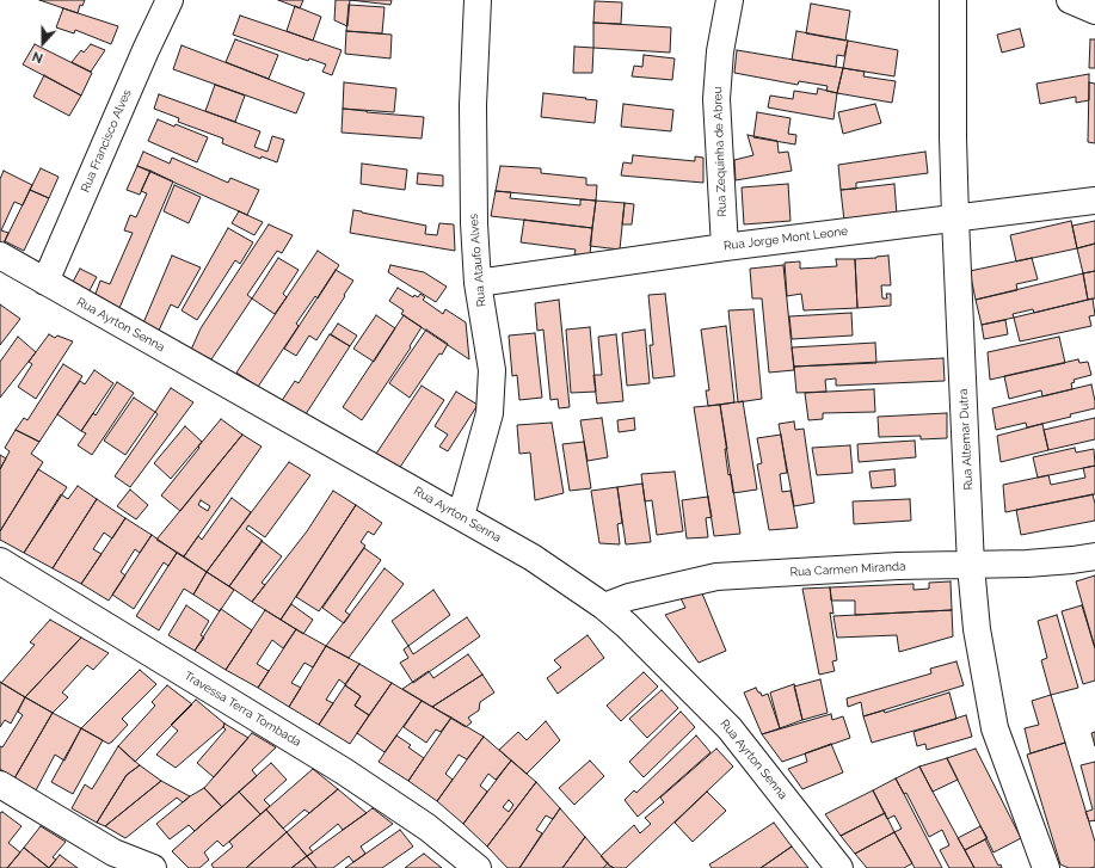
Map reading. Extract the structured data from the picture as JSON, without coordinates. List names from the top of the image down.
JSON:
{
  "streets": {
    "street": [
      "Rua Francisco Alves",
      "Rua Zequinha de Abreu",
      "Rua Jorge Mont Leone",
      "Rua Ataufo Alves",
      "Rua Ayrton Senna",
      "Rua Altemar Dutra",
      "Rua Carmen Miranda",
      "Travessa Terra Tombada"
    ]
  },
  "crossings": [
    ["Rua Francisco Alves", "Rua Ayrton Senna"],
    ["Rua Zequinha de Abreu", "Rua Jorge Mont Leone"],
    ["Rua Jorge Mont Leone", "Rua Ataufo Alves"],
    ["Rua Jorge Mont Leone", "Rua Altemar Dutra"],
    ["Rua Ataufo Alves", "Rua Ayrton Senna"],
    ["Rua Ayrton Senna", "Rua Carmen Miranda"],
    ["Rua Altemar Dutra", "Rua Carmen Miranda"]
  ],
  "north": "bottom"
}
